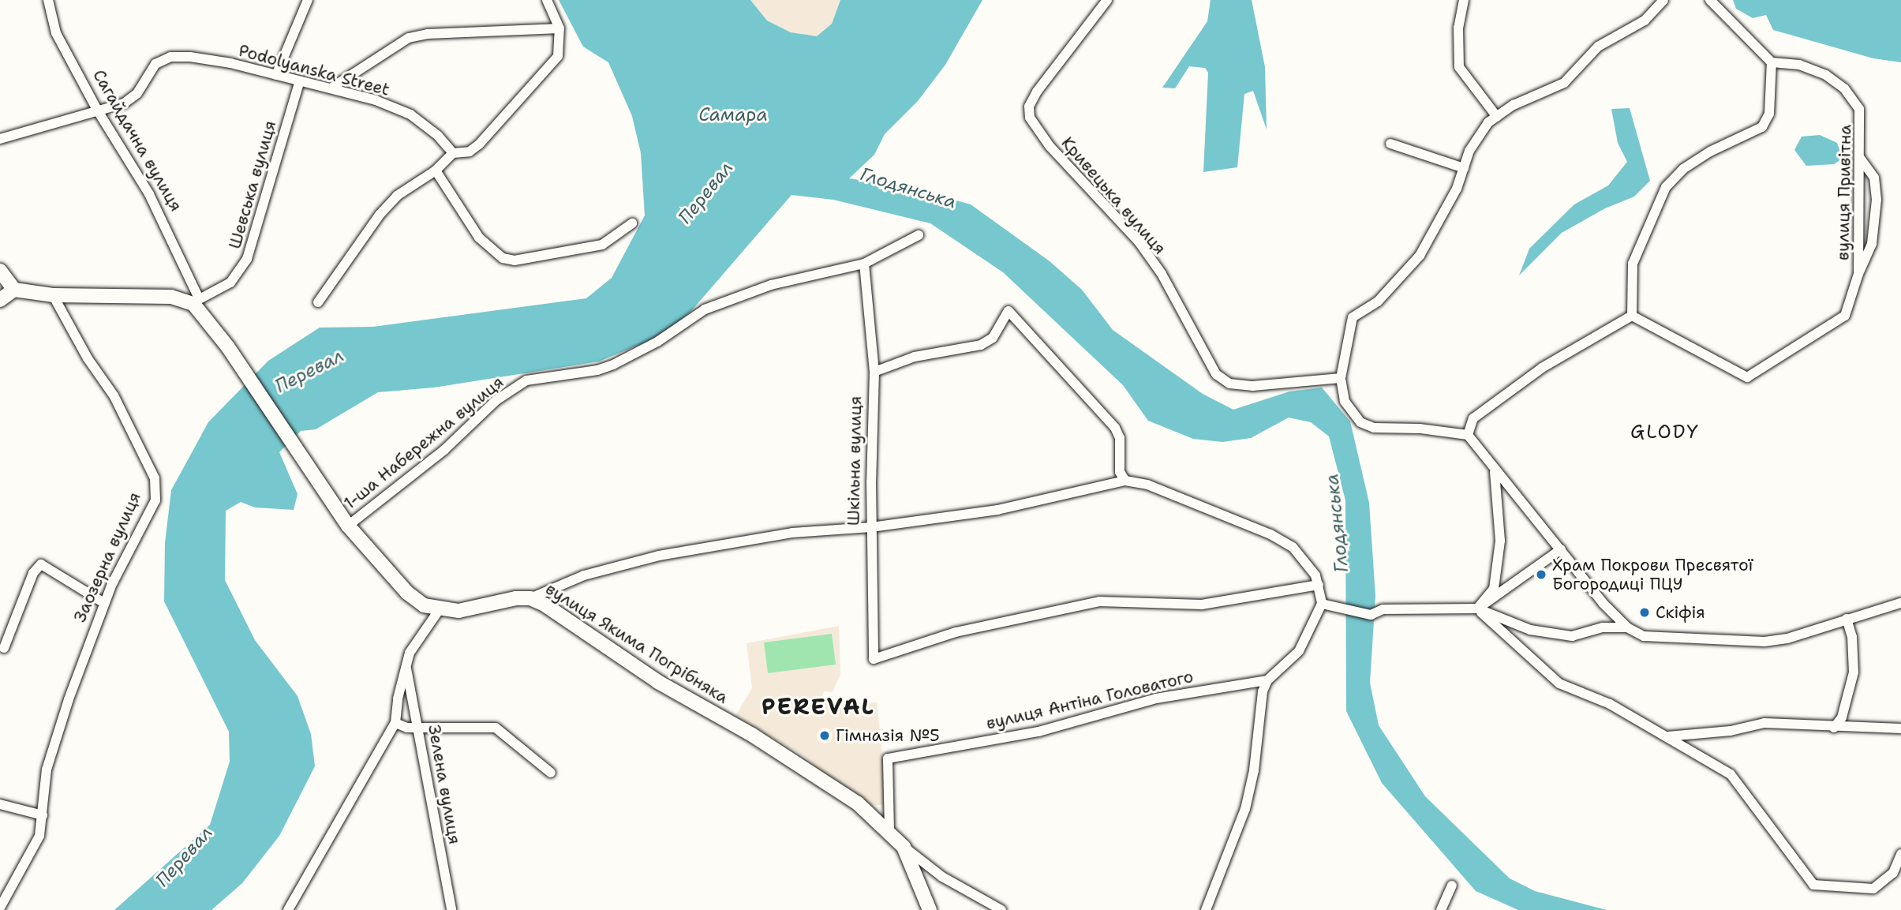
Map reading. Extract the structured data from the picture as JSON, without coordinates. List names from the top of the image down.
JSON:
{
  "streets": {
    "street": [
      "Podolyanska Street",
      "Сагайдачна вулиця",
      "Шевська вулиця",
      "вулиця Привітна",
      "Кривецька вулиця",
      "1-ша Набережна вулиця",
      "Шкільна вулиця",
      "Заозерна вулиця",
      "вулиця Якима Погрібняка",
      "вулиця Антіна Головатого",
      "Зелена вулиця"
    ]
  },
  "crossings": [
    ["Podolyanska Street", "Сагайдачна вулиця"],
    ["Podolyanska Street", "Шевська вулиця"],
    ["Сагайдачна вулиця", "Шевська вулиця"],
    ["Сагайдачна вулиця", "1-ша Набережна вулиця"],
    ["1-ша Набережна вулиця", "Шкільна вулиця"],
    ["вулиця Якима Погрібняка", "вулиця Антіна Головатого"]
  ],
  "districts": ["GLODY", "PEREVAL"],
  "water": ["Самара", "Глодянська", "Перевал"],
  "places": ["Храм Покрови Пресвятої Богородиці ПЦУ", "Скіфія", "Гімназія №5"]
}
